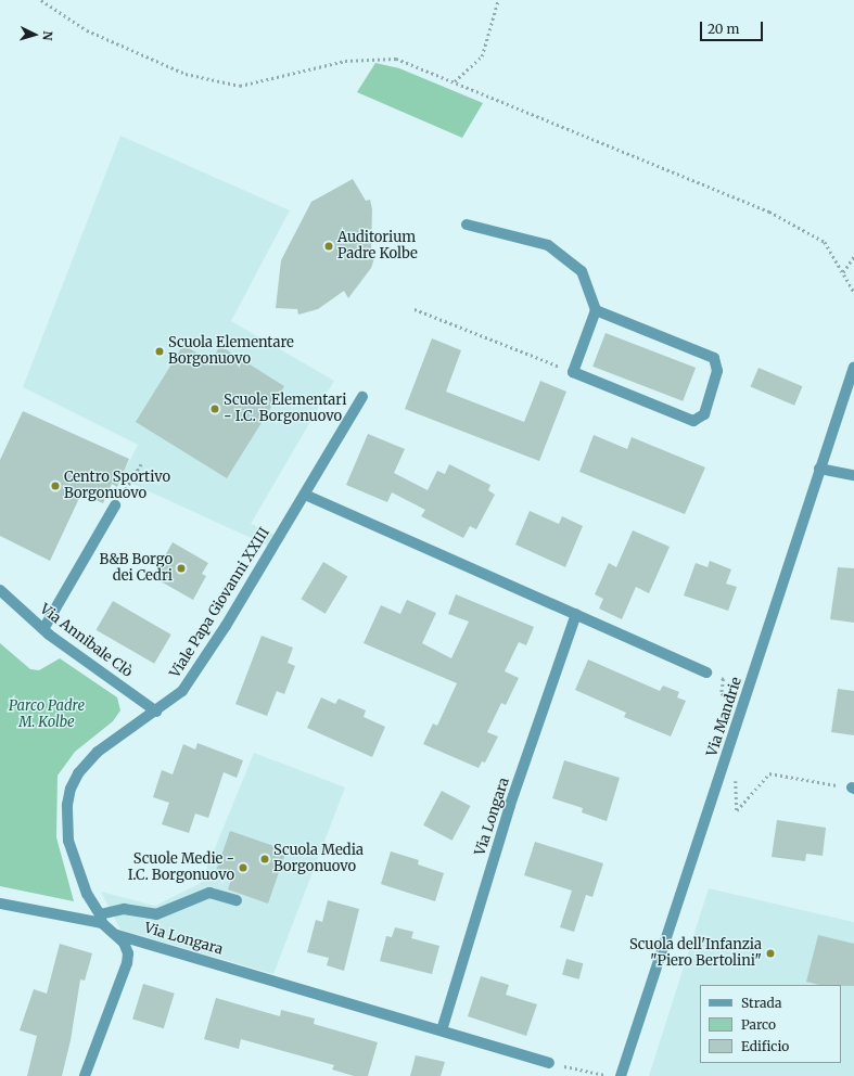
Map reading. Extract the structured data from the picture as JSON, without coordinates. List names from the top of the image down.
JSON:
{
  "streets": {
    "street": [
      "Viale Papa Giovanni XXIII",
      "Via Annibale Clò",
      "Via Mandrie",
      "Via Longara"
    ]
  },
  "crossings": [
    ["Viale Papa Giovanni XXIII", "Via Annibale Clò"],
    ["Viale Papa Giovanni XXIII", "Via Longara"]
  ],
  "parks": ["Parco Padre M. Kolbe"],
  "places": [
    "Auditorium Padre Kolbe",
    "Scuola Elementare Borgonuovo",
    "Scuole Elementari - I.C. Borgonuovo",
    "Centro Sportivo Borgonuovo",
    "B&B Borgo dei Cedri",
    "Scuola Media Borgonuovo",
    "Scuole Medie - I.C. Borgonuovo",
    "Scuola dell'Infanzia \"Piero Bertolini\""
  ],
  "legend": ["Strada", "Parco", "Edificio"],
  "scale_bar": "20 m",
  "north": "right"
}
